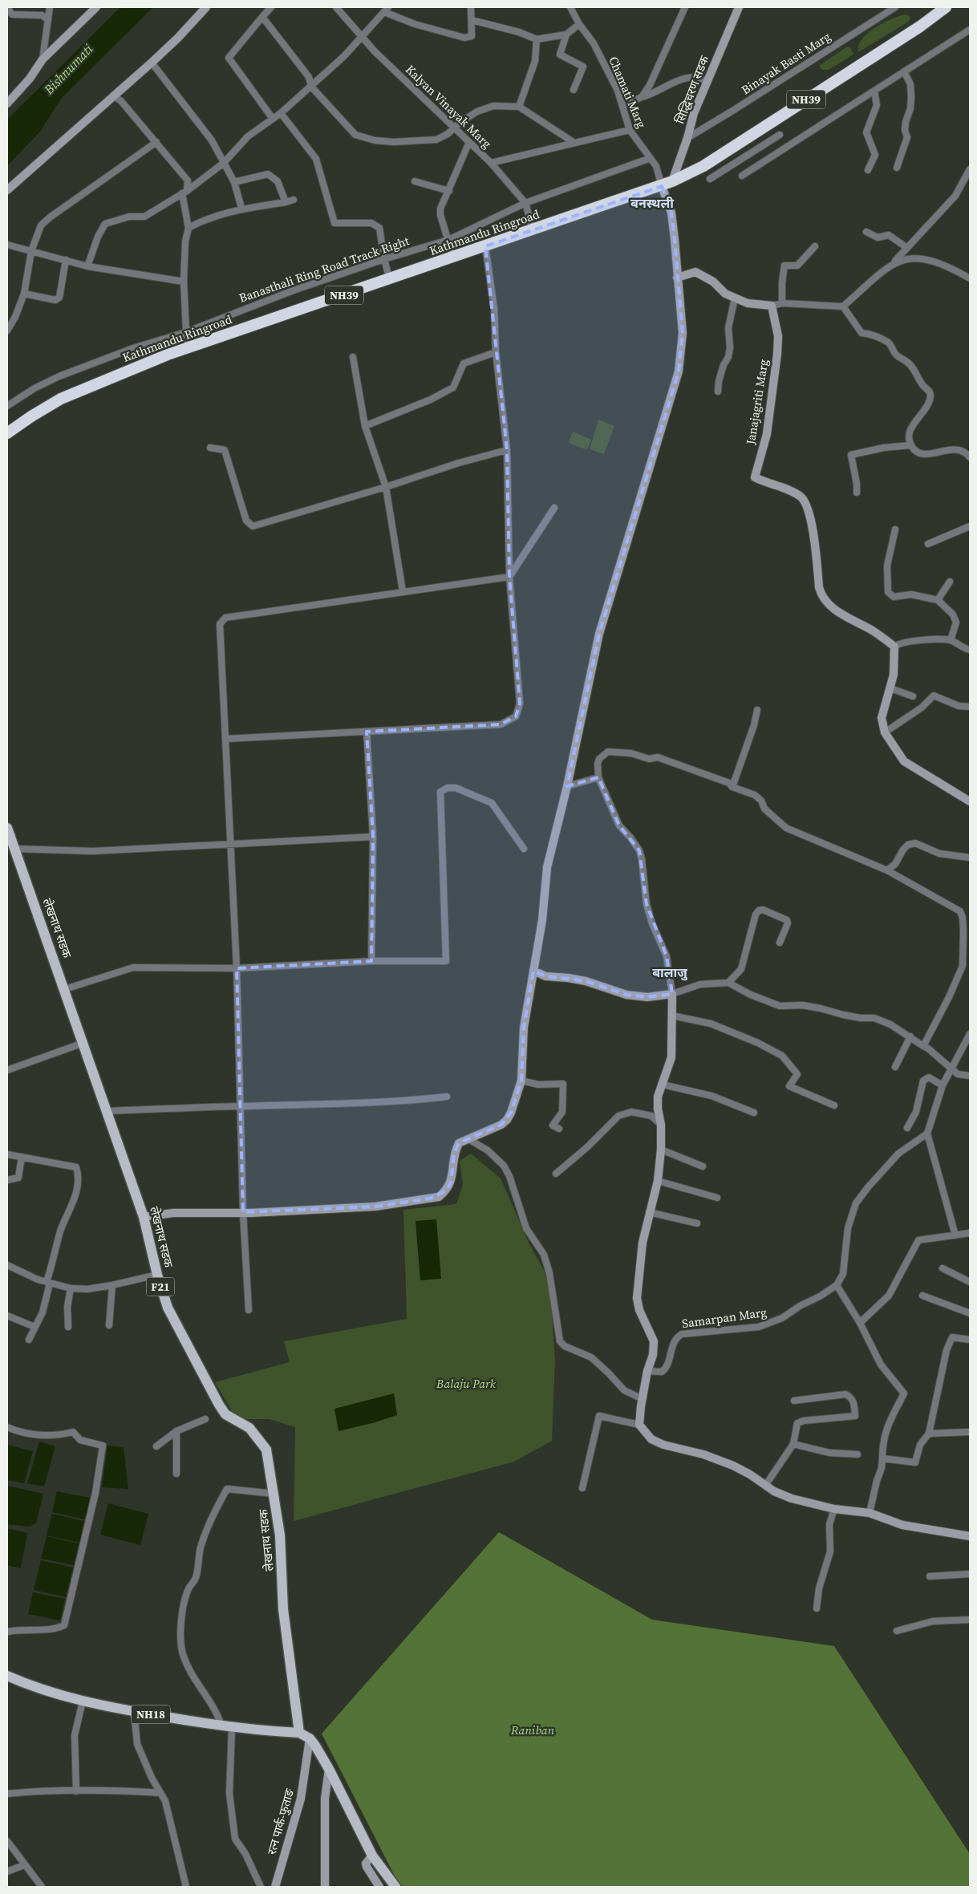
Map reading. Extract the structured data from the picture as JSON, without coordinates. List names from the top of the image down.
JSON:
{
  "streets": {
    "highway": ["NH39", "Kathmandu Ringroad"],
    "main road": ["लेखनाथ सडक", "F21", "NH18"],
    "street": [
      "Binayak Basti Marg",
      "सिद्धिचरण सडक",
      "Chamati Marg",
      "Kalyan Vinayak Marg",
      "Banasthali Ring Road Track Right",
      "Janajagriti Marg",
      "Samarpan Marg",
      "रत्न पार्क-फुताङ"
    ]
  },
  "crossings": [
    ["Binayak Basti Marg", "सिद्धिचरण सडक"],
    ["सिद्धिचरण सडक", "Chamati Marg"],
    ["सिद्धिचरण सडक", "Kathmandu Ringroad"],
    ["Chamati Marg", "Kathmandu Ringroad"],
    ["Chamati Marg", "Banasthali Ring Road Track Right"],
    ["Kalyan Vinayak Marg", "Kathmandu Ringroad"],
    ["Kalyan Vinayak Marg", "Banasthali Ring Road Track Right"],
    ["लेखनाथ सडक", "NH18"],
    ["NH18", "रत्न पार्क-फुताङ"]
  ],
  "districts": ["बनस्थली", "बालाजु"],
  "water": ["Bishnumati"],
  "parks": ["Balaju Park", "Raniban"]
}
